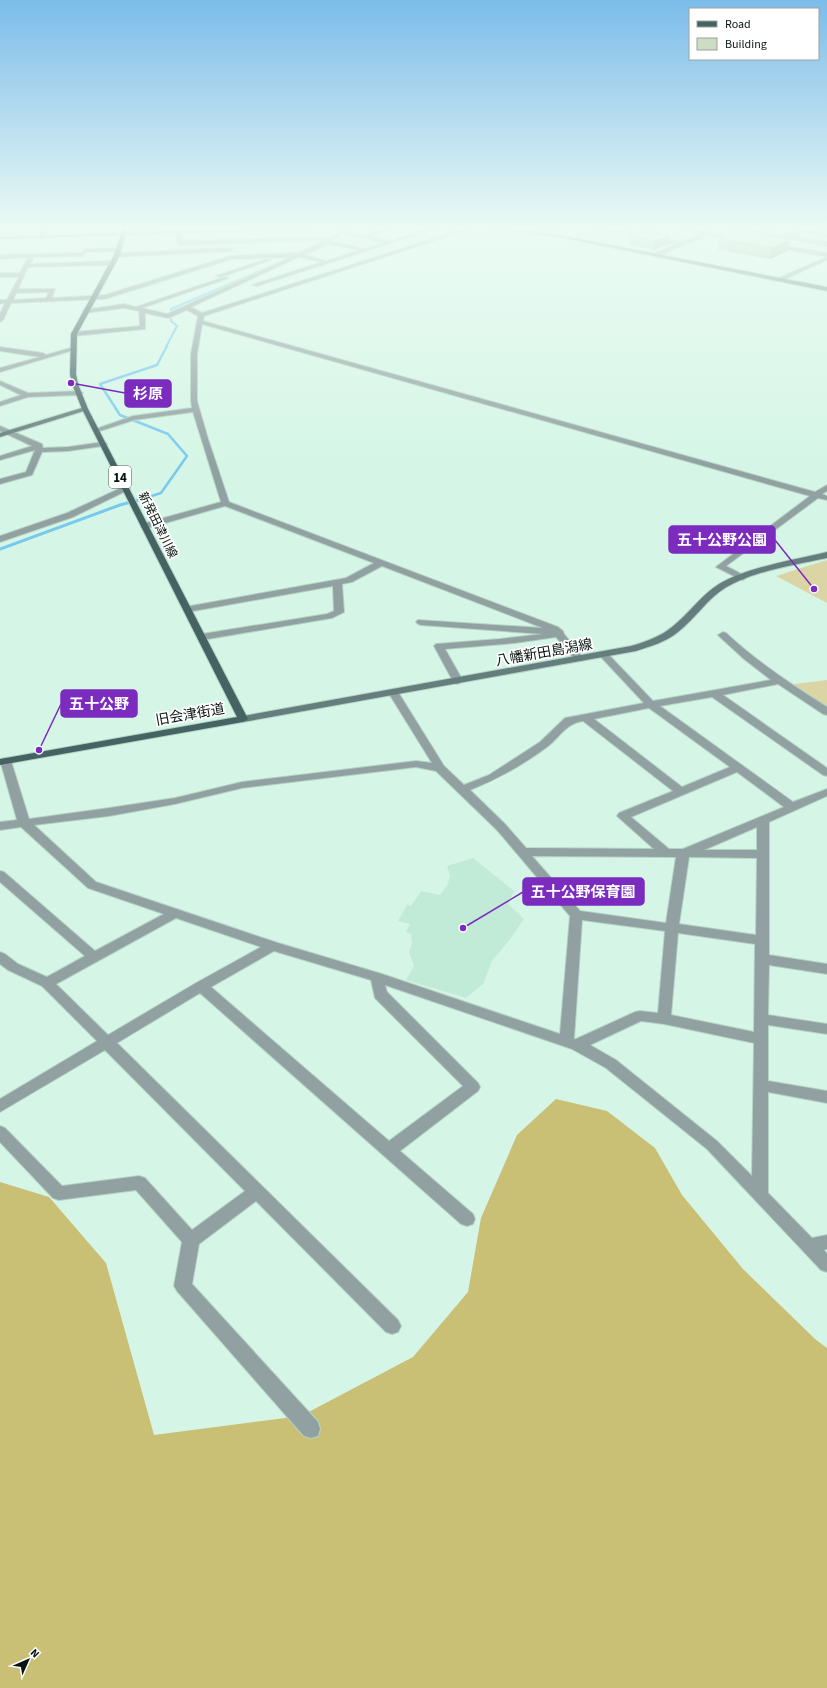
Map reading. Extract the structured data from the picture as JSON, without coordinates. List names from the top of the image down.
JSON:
{
  "streets": {
    "main road": ["14", "新発田津川線", "旧会津街道"],
    "street": ["八幡新田島潟線"]
  },
  "crossings": [
    ["新発田津川線", "八幡新田島潟線"],
    ["新発田津川線", "旧会津街道"],
    ["八幡新田島潟線", "旧会津街道"]
  ],
  "places": [
    "杉原",
    "五十公野公園",
    "五十公野",
    "五十公野保育園"
  ],
  "legend": ["Road", "Building"],
  "north": "top right"
}
